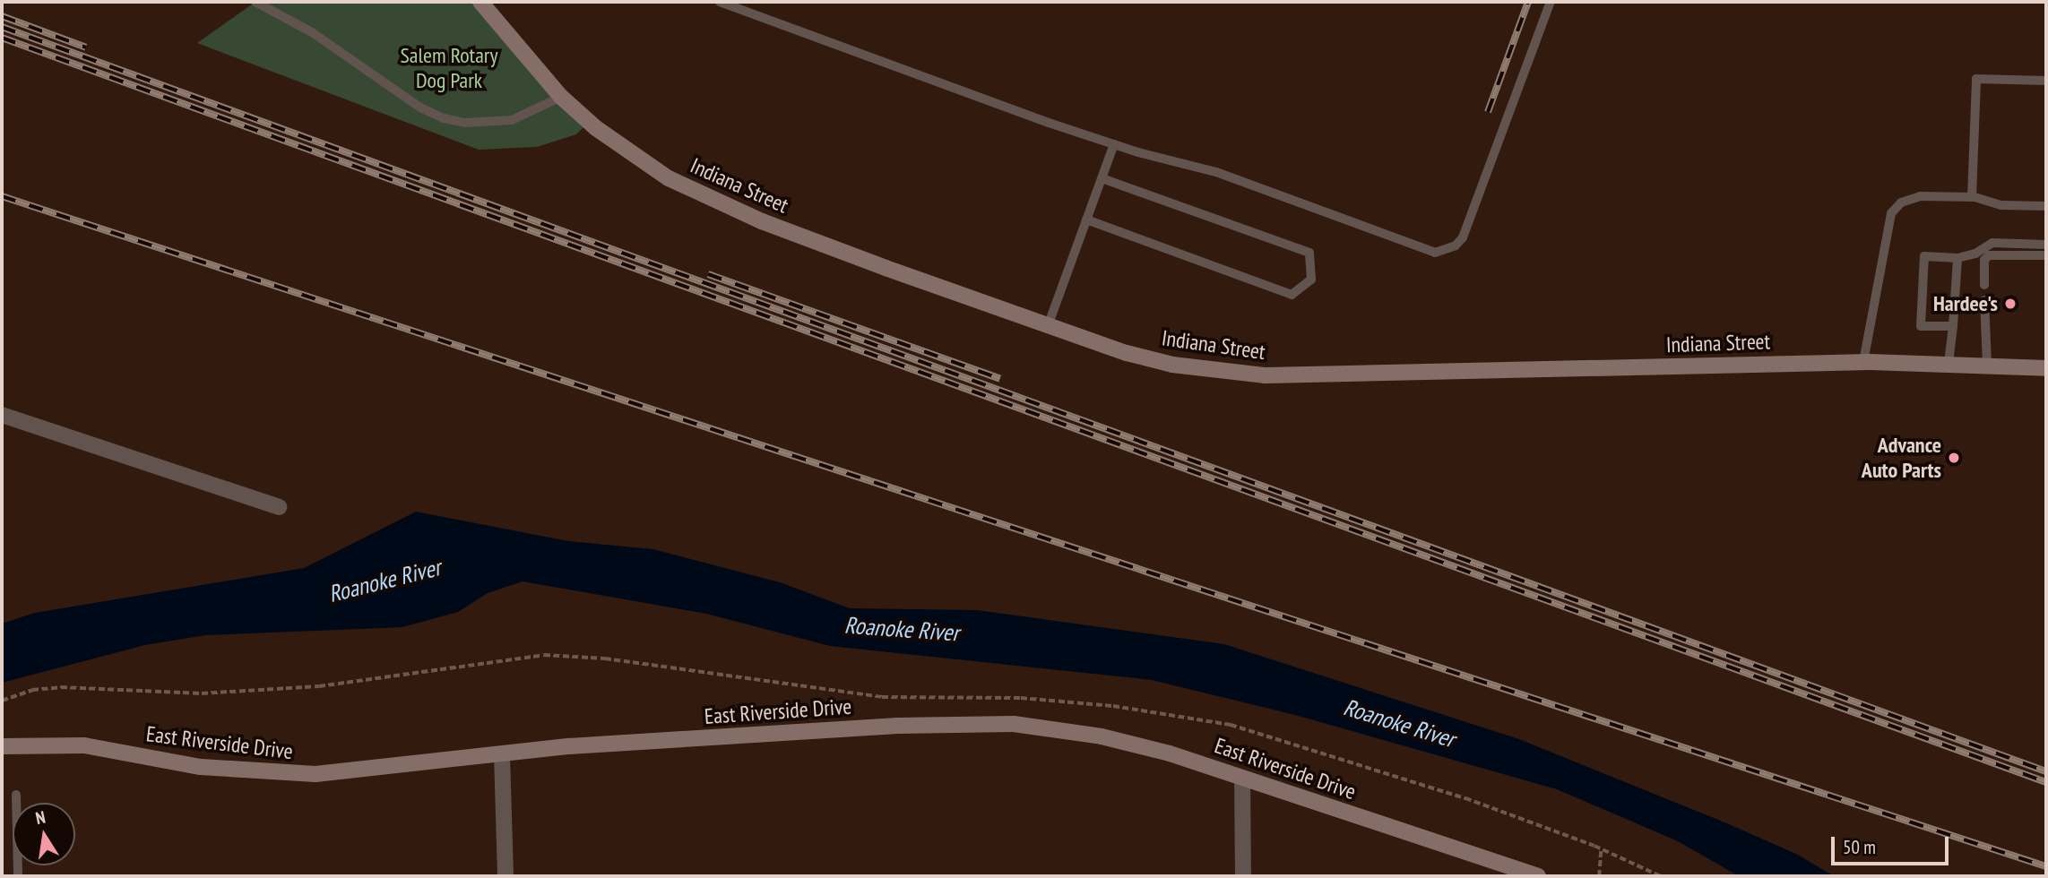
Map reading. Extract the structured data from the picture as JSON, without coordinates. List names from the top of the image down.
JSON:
{
  "streets": {
    "street": ["Indiana Street", "East Riverside Drive"]
  },
  "water": ["Roanoke River"],
  "parks": ["Salem Rotary Dog Park"],
  "places": ["Hardee's", "Advance Auto Parts"],
  "scale_bar": "50 m",
  "north": "top"
}
